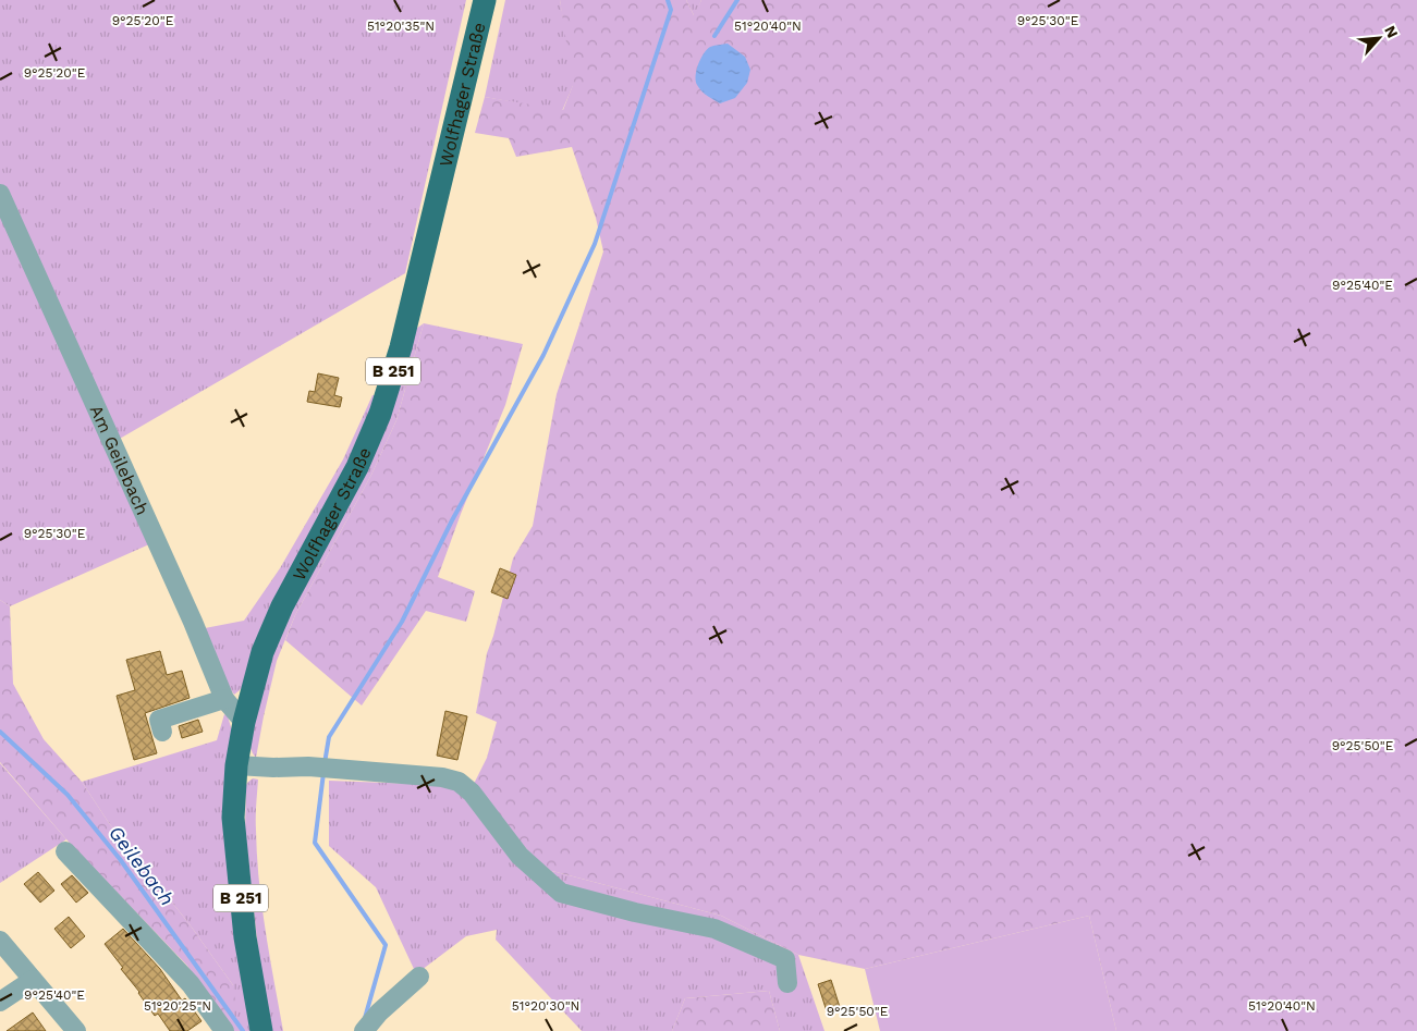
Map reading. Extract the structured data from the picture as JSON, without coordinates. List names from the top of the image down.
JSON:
{
  "streets": {
    "main road": ["Wolfhager Straße", "B 251"],
    "street": ["Am Geilebach"]
  },
  "crossings": [
    ["Wolfhager Straße", "Am Geilebach"]
  ],
  "water": ["Geilebach"],
  "north": "top right",
  "coordinates": [
    "9°25'20\"E",
    "9°25'30\"E",
    "51°20'35\"N",
    "51°20'40\"N",
    "9°25'40\"E",
    "9°25'50\"E",
    "51°20'25\"N",
    "51°20'30\"N"
  ]
}
